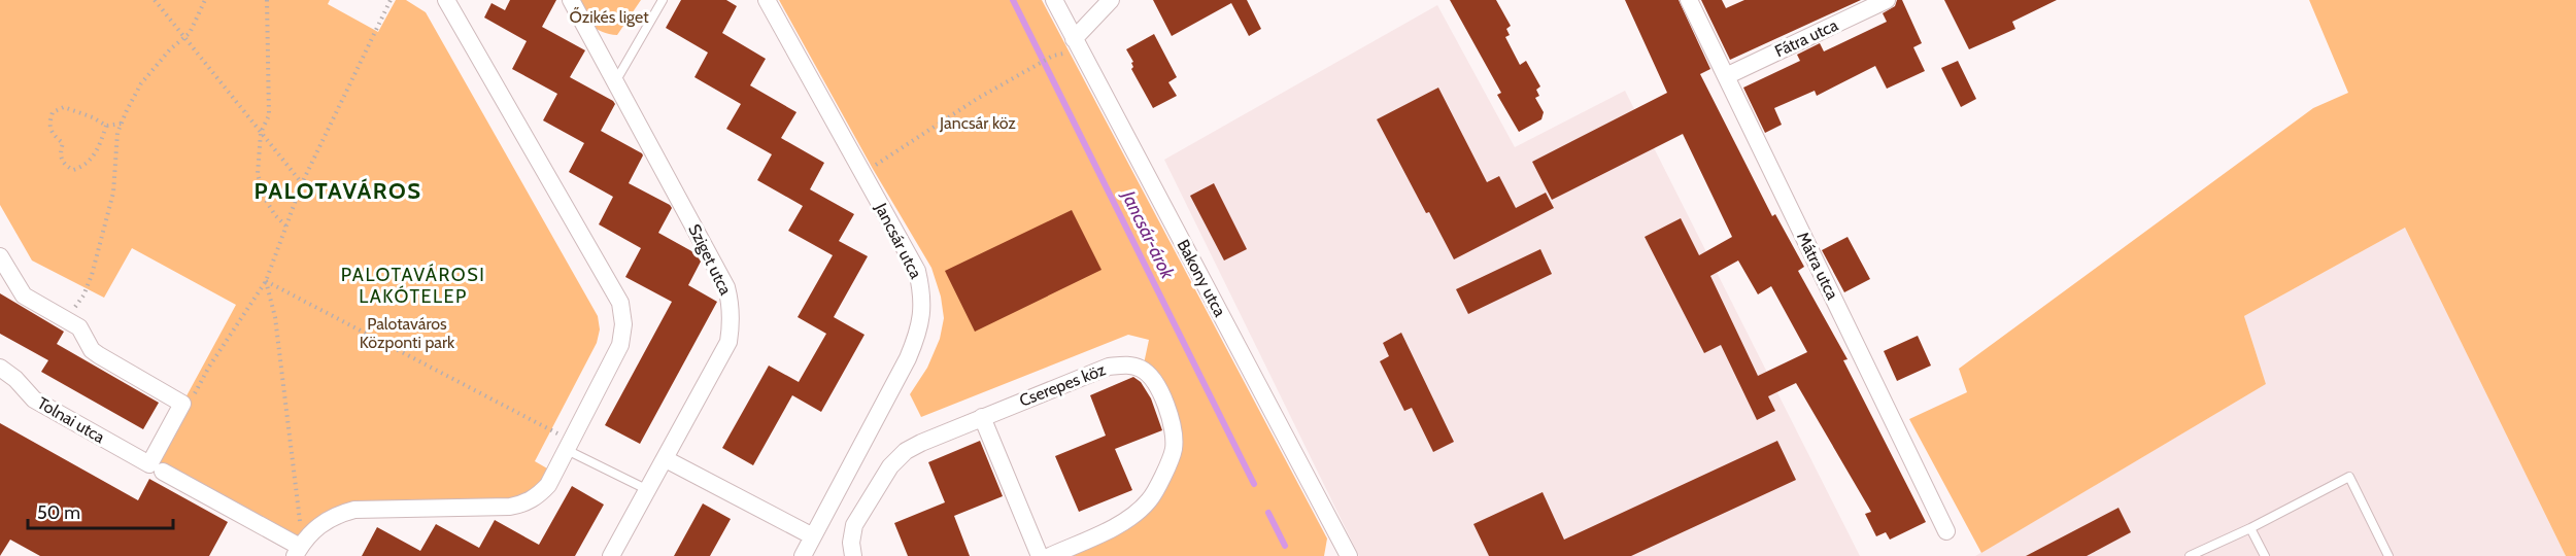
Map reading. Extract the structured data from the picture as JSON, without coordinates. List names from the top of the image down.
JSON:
{
  "streets": {
    "street": [
      "Fátra utca",
      "Jancsár utca",
      "Sziget utca",
      "Mátra utca",
      "Bakony utca",
      "Cserepes köz",
      "Tolnai utca"
    ]
  },
  "crossings": [
    ["Fátra utca", "Mátra utca"]
  ],
  "districts": ["PALOTAVÁROS", "PALOTAVÁROSI LAKÓTELEP"],
  "water": ["Jancsár-árok"],
  "parks": ["Őzikés liget", "Jancsár köz", "Palotaváros Központi park"],
  "scale_bar": "50 m"
}
